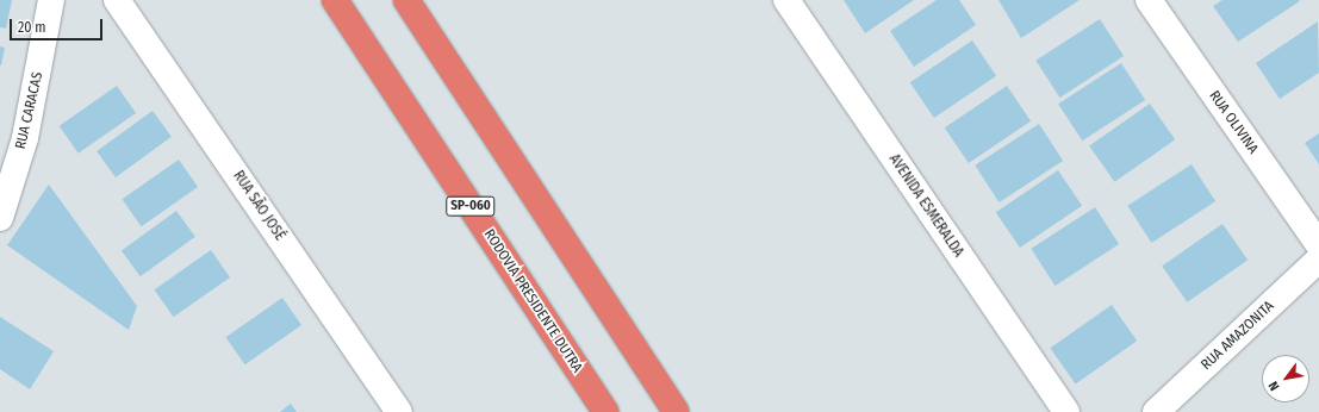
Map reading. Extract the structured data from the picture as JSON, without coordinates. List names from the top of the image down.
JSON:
{
  "streets": {
    "highway": ["SP-060", "RODOVIA PRESIDENTE DUTRA"],
    "street": [
      "RUA CARACAS",
      "RUA OLIVINA",
      "RUA SÃO JOSÉ",
      "AVENIDA ESMERALDA",
      "RUA AMAZONITA"
    ]
  },
  "scale_bar": "20 m",
  "north": "bottom left"
}
